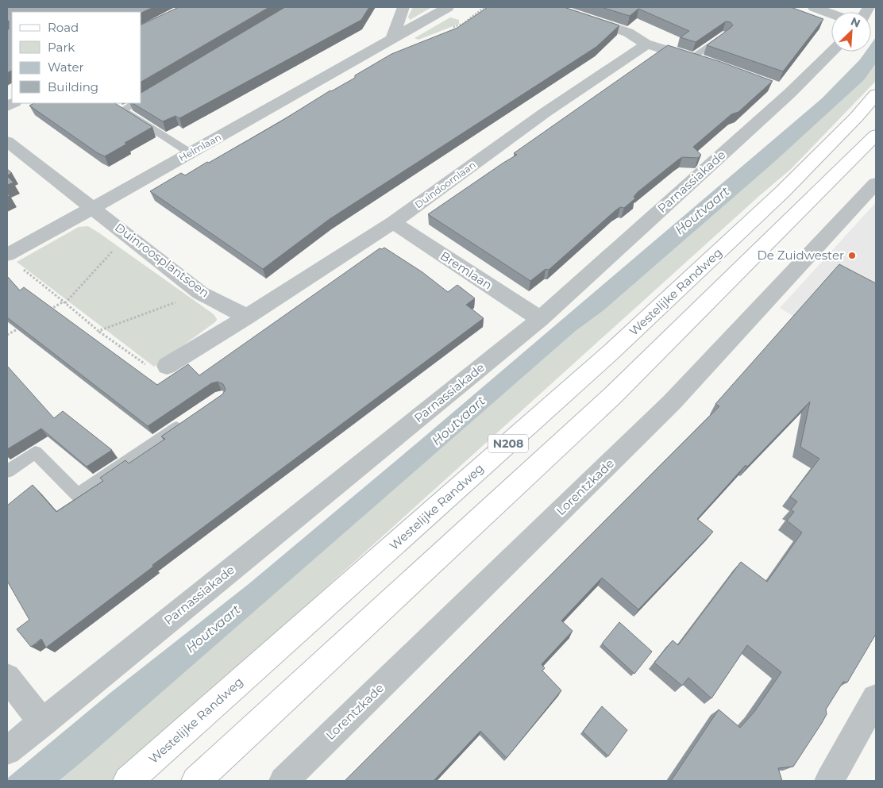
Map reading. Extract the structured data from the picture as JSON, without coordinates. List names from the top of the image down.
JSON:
{
  "streets": {
    "main road": ["Westelijke Randweg", "N208"],
    "street": [
      "Helmlaan",
      "Parnassiakade",
      "Duindoornlaan",
      "Duinroosplantsoen",
      "Bremlaan",
      "Lorentzkade"
    ]
  },
  "crossings": [
    ["Helmlaan", "Duinroosplantsoen"],
    ["Parnassiakade", "Bremlaan"],
    ["Duindoornlaan", "Duinroosplantsoen"],
    ["Duindoornlaan", "Bremlaan"]
  ],
  "water": ["Houtvaart"],
  "places": ["De Zuidwester"],
  "legend": [
    "Road",
    "Park",
    "Water",
    "Building"
  ],
  "north": "top right"
}
